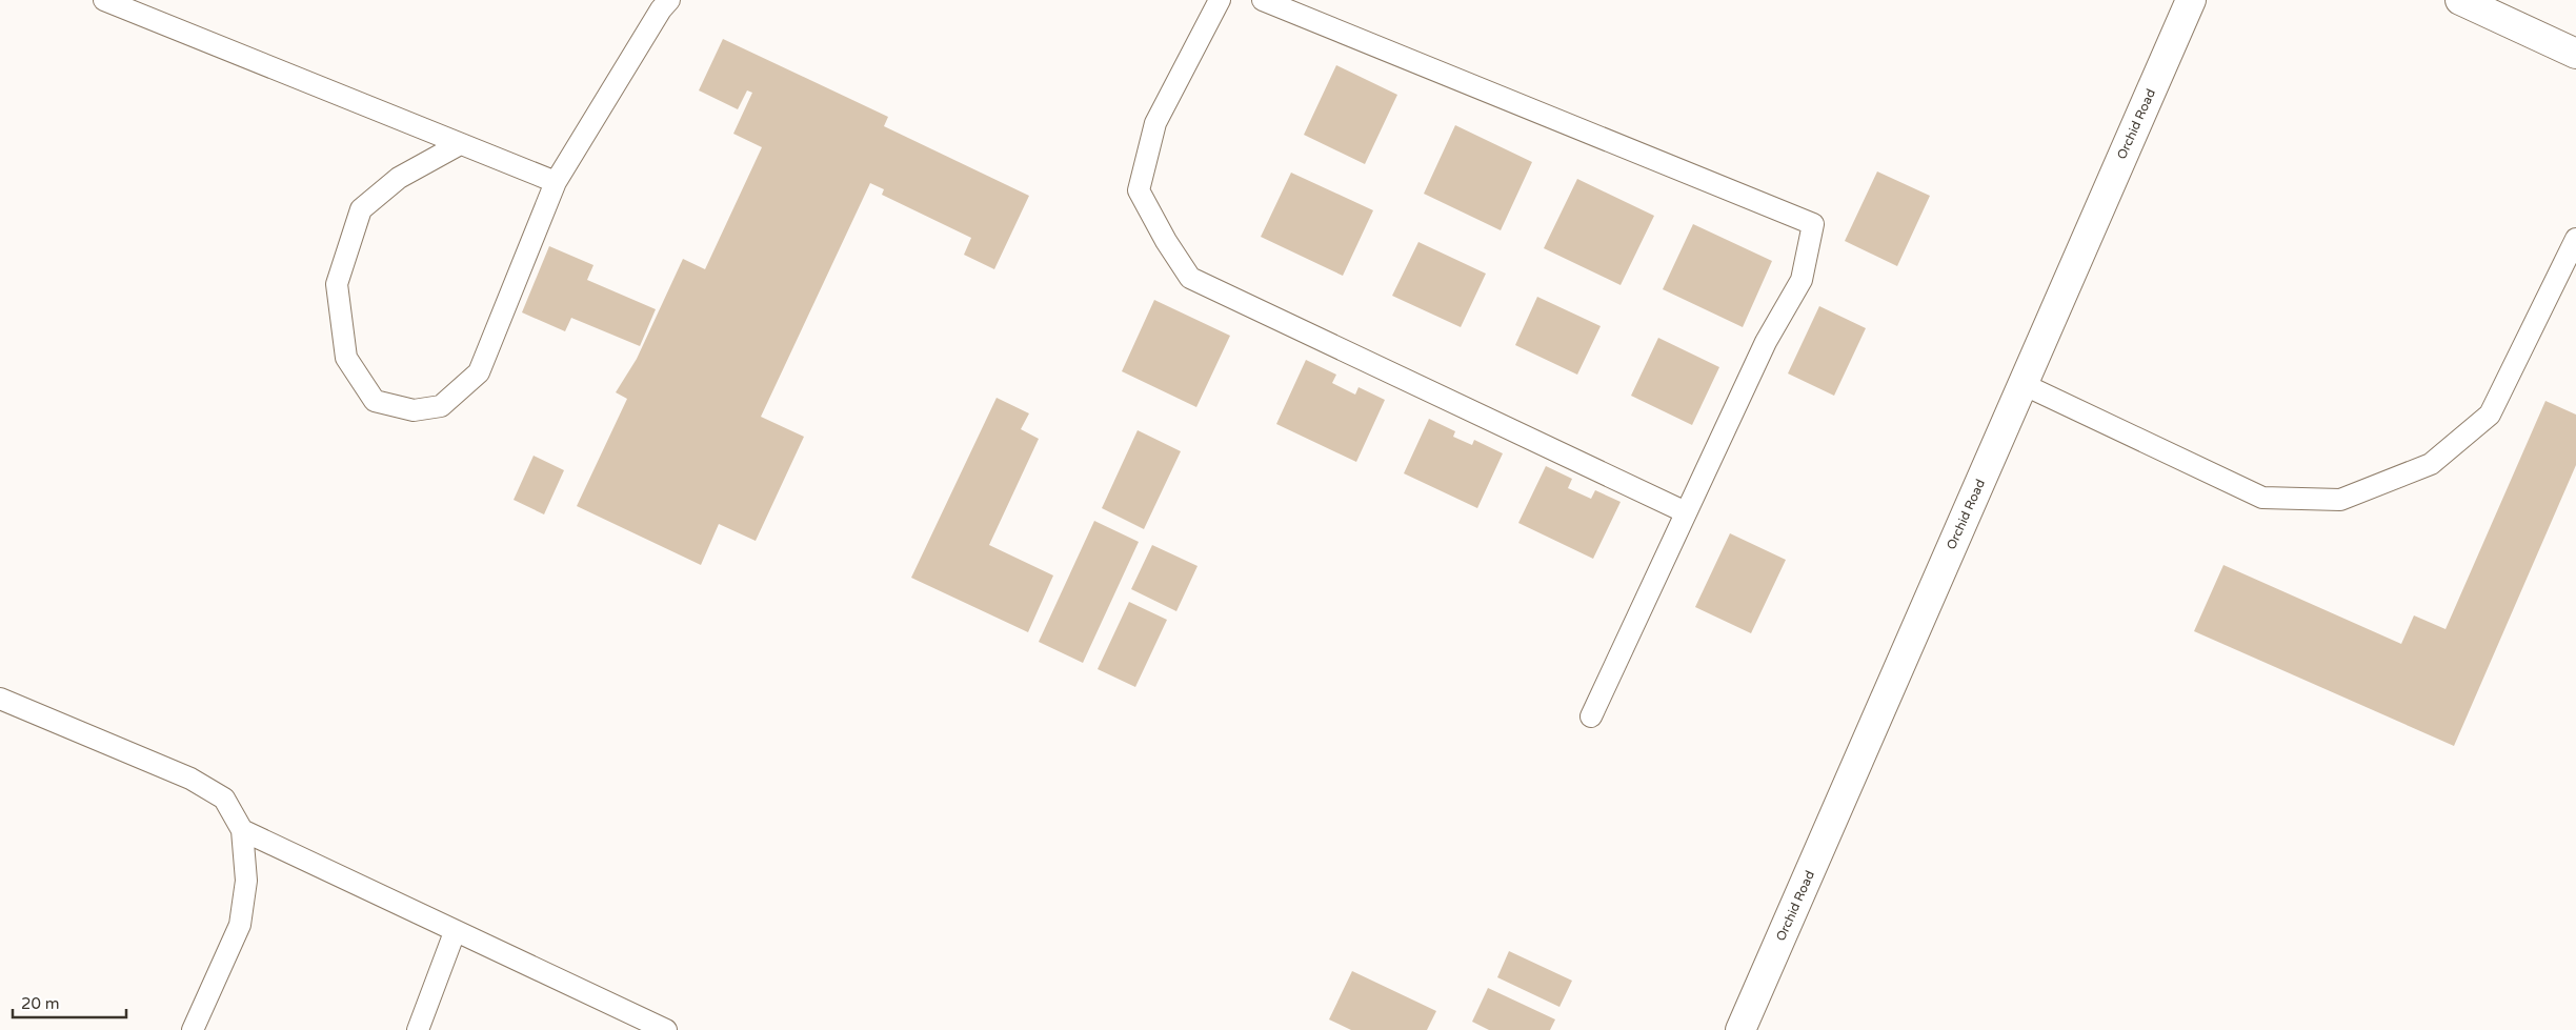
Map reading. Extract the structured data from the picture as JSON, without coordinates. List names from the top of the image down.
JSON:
{
  "streets": {
    "street": ["Orchid Road"]
  },
  "scale_bar": "20 m"
}
